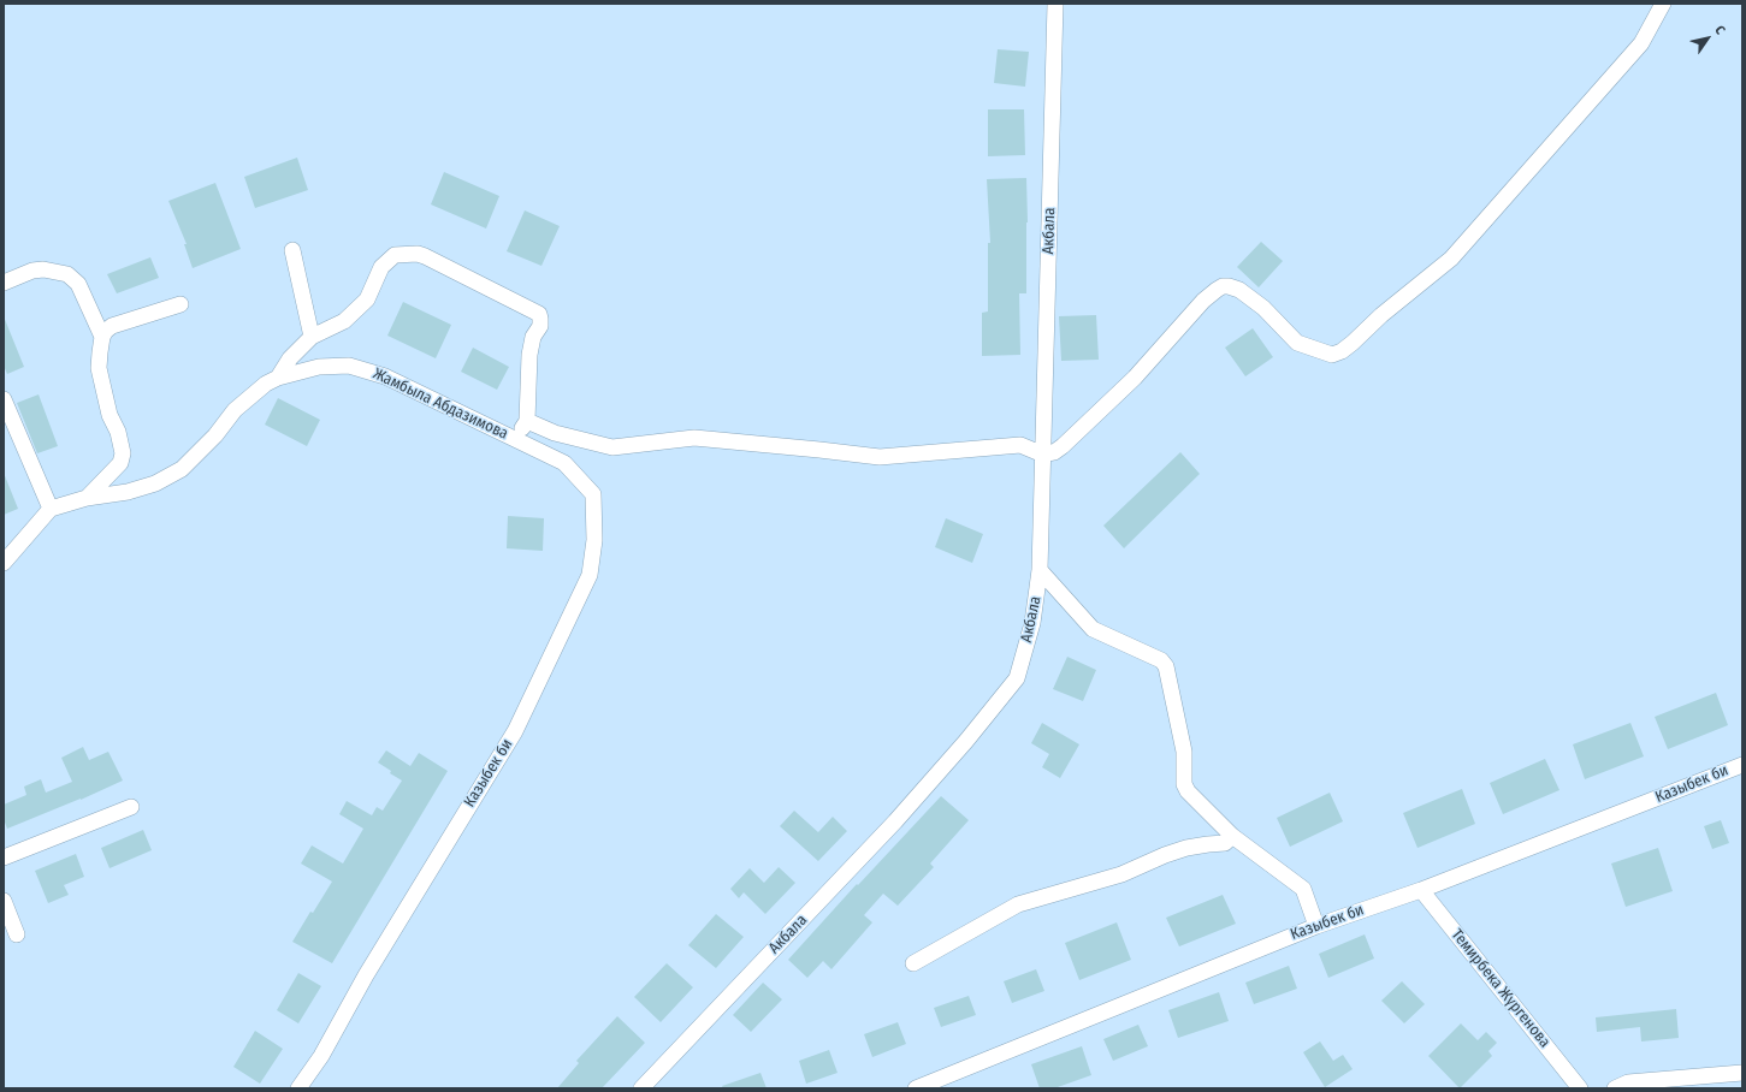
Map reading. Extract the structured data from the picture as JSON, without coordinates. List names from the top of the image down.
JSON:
{
  "streets": {
    "street": [
      "Акбала",
      "Жамбыла Абдазимова",
      "Казыбек би",
      "Темирбека Жүргенова"
    ]
  },
  "crossings": [
    ["Жамбыла Абдазимова", "Казыбек би"],
    ["Казыбек би", "Темирбека Жүргенова"]
  ],
  "north": "top right"
}
